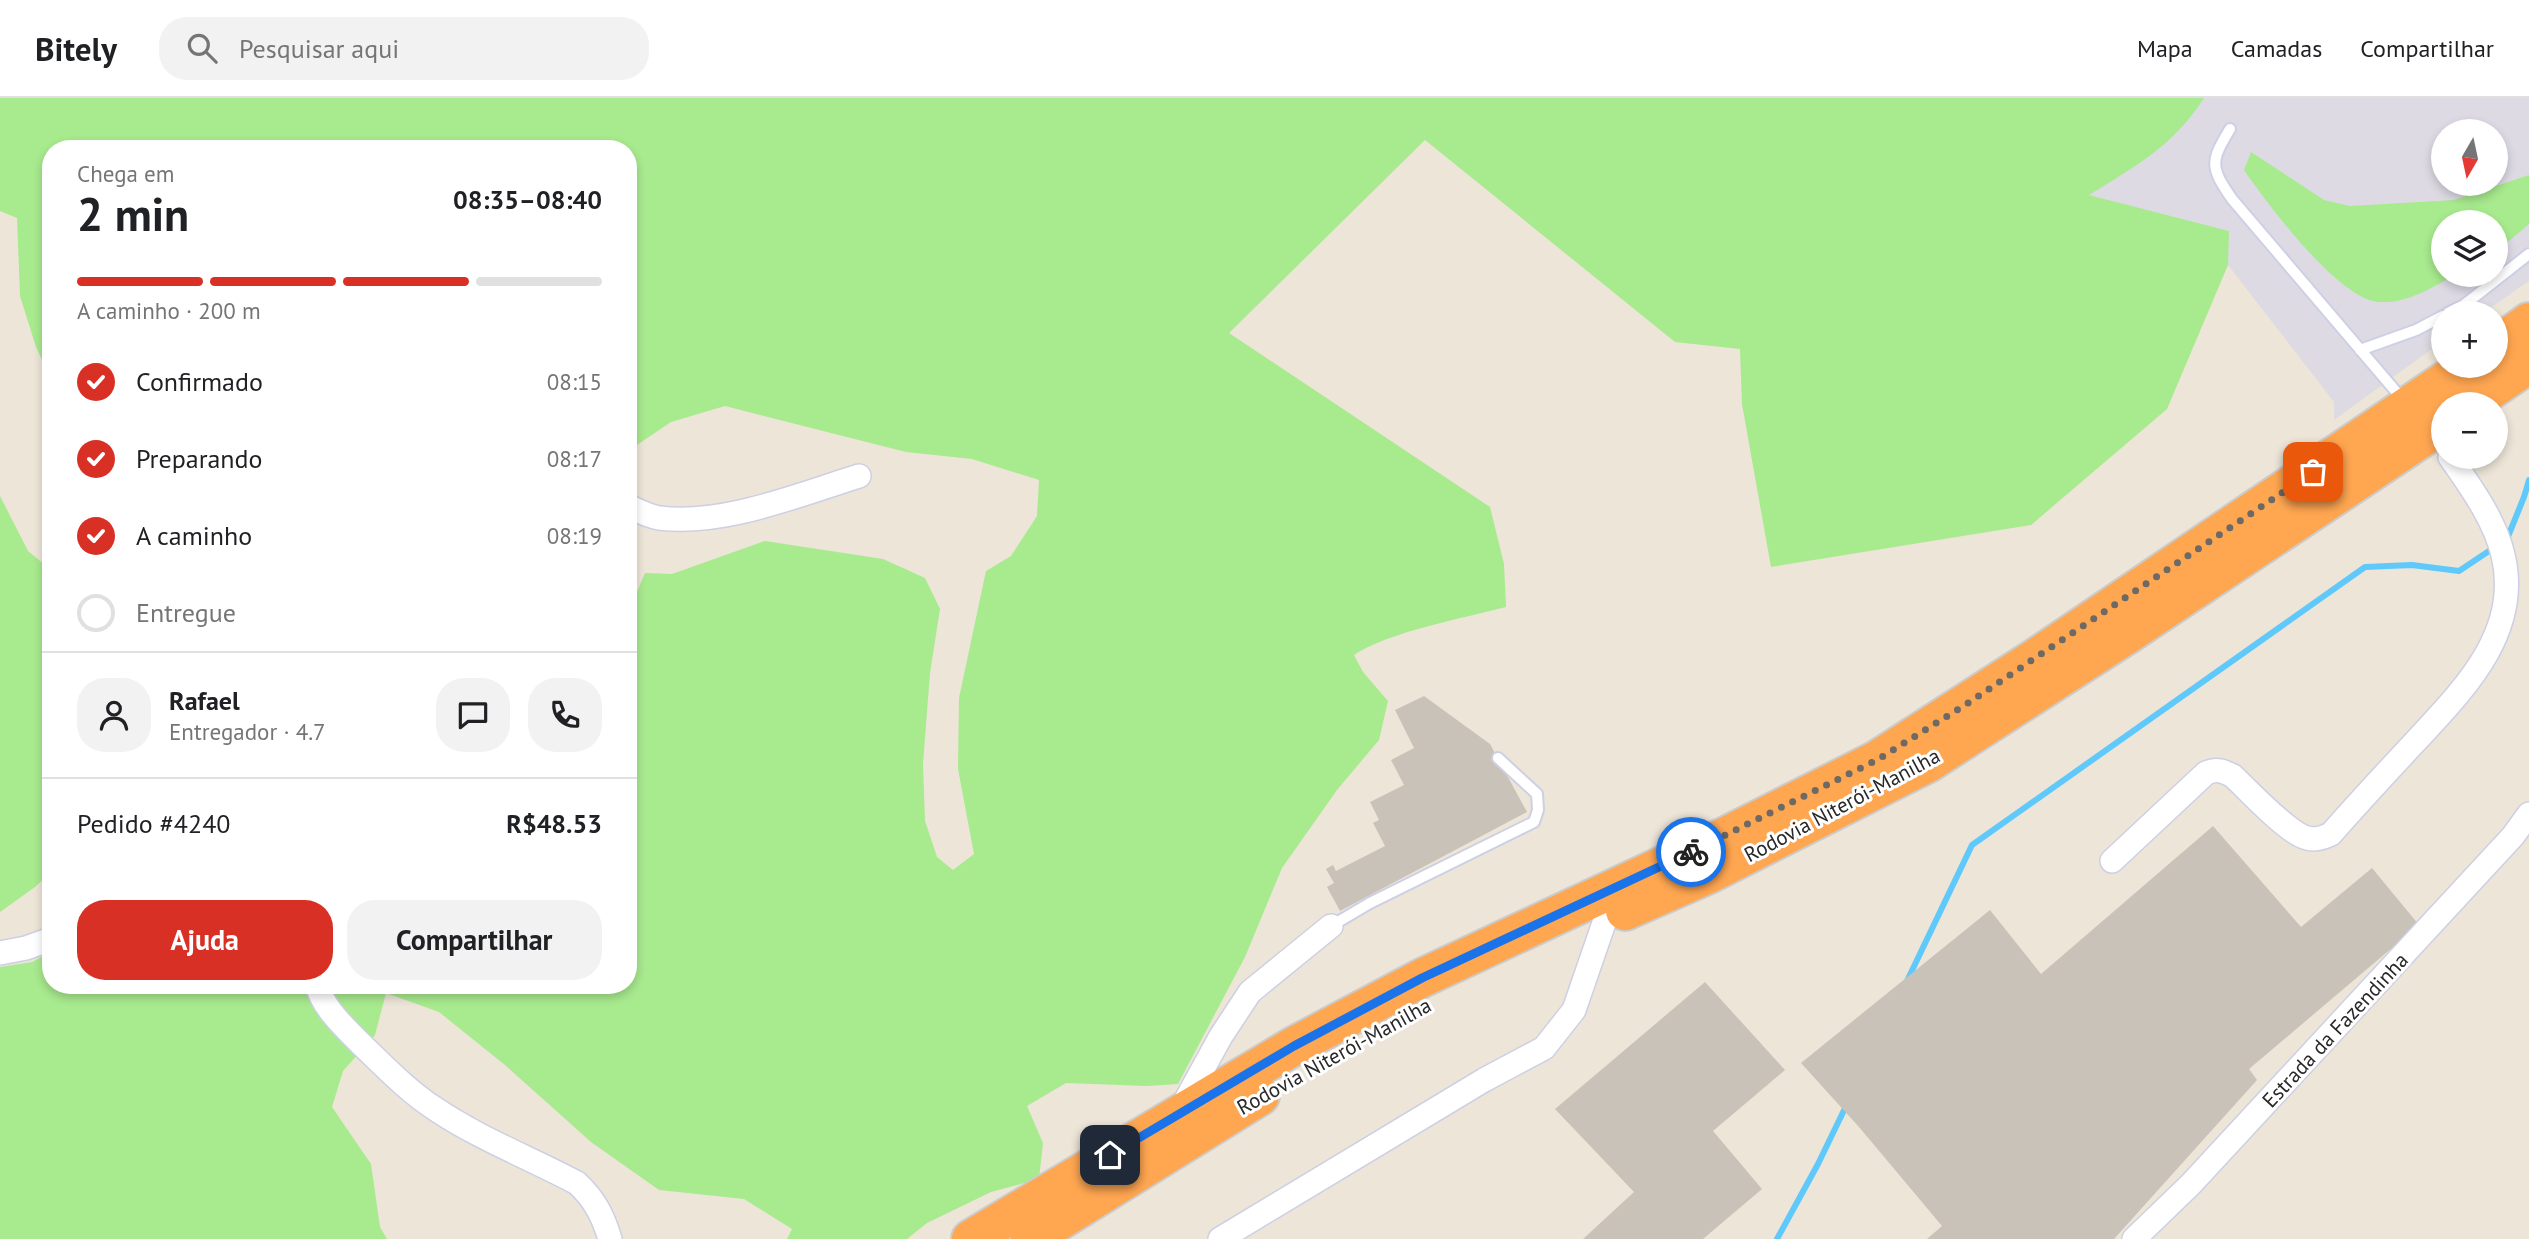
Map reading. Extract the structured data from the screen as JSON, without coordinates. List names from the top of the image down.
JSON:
{
  "streets": {
    "highway": ["Rodovia Niterói-Manilha"],
    "street": ["Estrada da Fazendinha"]
  },
  "north": "bottom",
  "page": {
    "header": "Bitely",
    "search": "Pesquisar aqui",
    "nav": ["Mapa", "Camadas", "Compartilhar"],
    "map_buttons": ["+", "−"],
    "heading": ["2 min", "Chega em", "08:35–08:40"],
    "panel": [
      "Rafael",
      "Entregador · 4.7",
      "Pedido #4240",
      "R$48.53"
    ],
    "bar": "A caminho · 200 m",
    "list": [
      ["Confirmado", "08:15"],
      ["Preparando", "08:17"],
      ["A caminho", "08:19"],
      "Entregue"
    ],
    "buttons": ["Ajuda", "Compartilhar"]
  }
}
